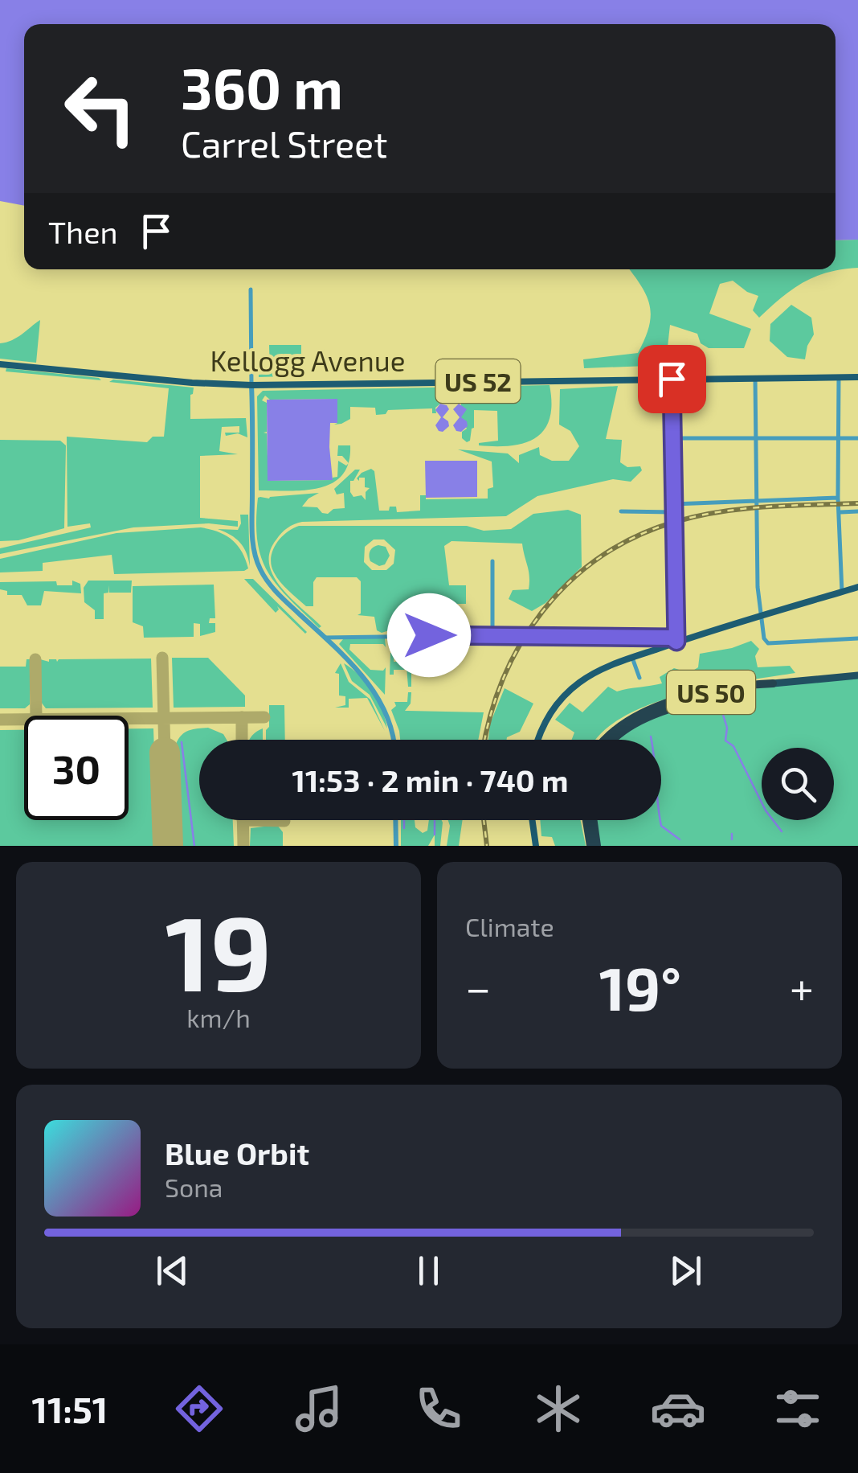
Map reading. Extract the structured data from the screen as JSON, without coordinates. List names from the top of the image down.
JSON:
{
  "streets": {
    "highway": ["US 50"],
    "main road": ["Kellogg Avenue", "US 52"]
  },
  "page": {
    "turn": ["360 m", "Carrel Street"],
    "then": "Then",
    "limit": "30",
    "trip": "11:53 · 2 min · 740 m",
    "tile": [
      ["19", "km/h"],
      "Climate"
    ],
    "heat": ["−", "19°", "+"],
    "song": ["Blue Orbit", "Sona"],
    "tabs": "11:51"
  }
}
